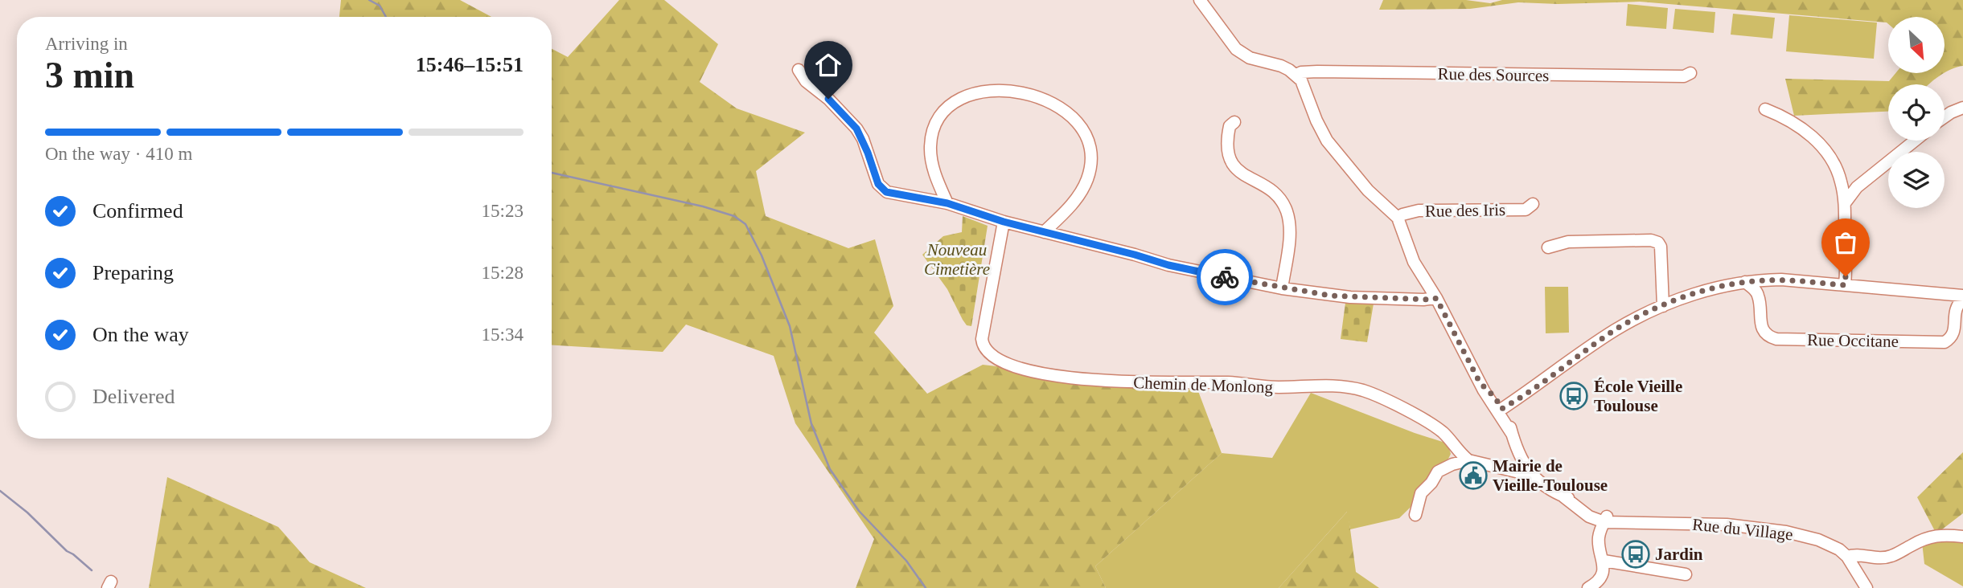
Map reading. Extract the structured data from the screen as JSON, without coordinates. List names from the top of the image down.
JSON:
{
  "streets": {
    "street": [
      "Rue des Sources",
      "Rue des Iris",
      "Rue Occitane",
      "Chemin de Monlong",
      "Rue du Village"
    ]
  },
  "crossings": [
    ["Rue des Sources", "Rue du Village"],
    ["Rue des Iris", "Rue du Village"]
  ],
  "parks": ["Nouveau Cimetière"],
  "places": {
    "bus stop": ["École Vieille Toulouse", "Jardin"],
    "public building": ["Mairie de Vieille-Toulouse"]
  },
  "north": "bottom right",
  "page": {
    "heading": ["3 min", "Arriving in", "15:46–15:51"],
    "bar": "On the way · 410 m",
    "list": [
      ["Confirmed", "15:23"],
      ["Preparing", "15:28"],
      ["On the way", "15:34"],
      "Delivered"
    ]
  }
}
